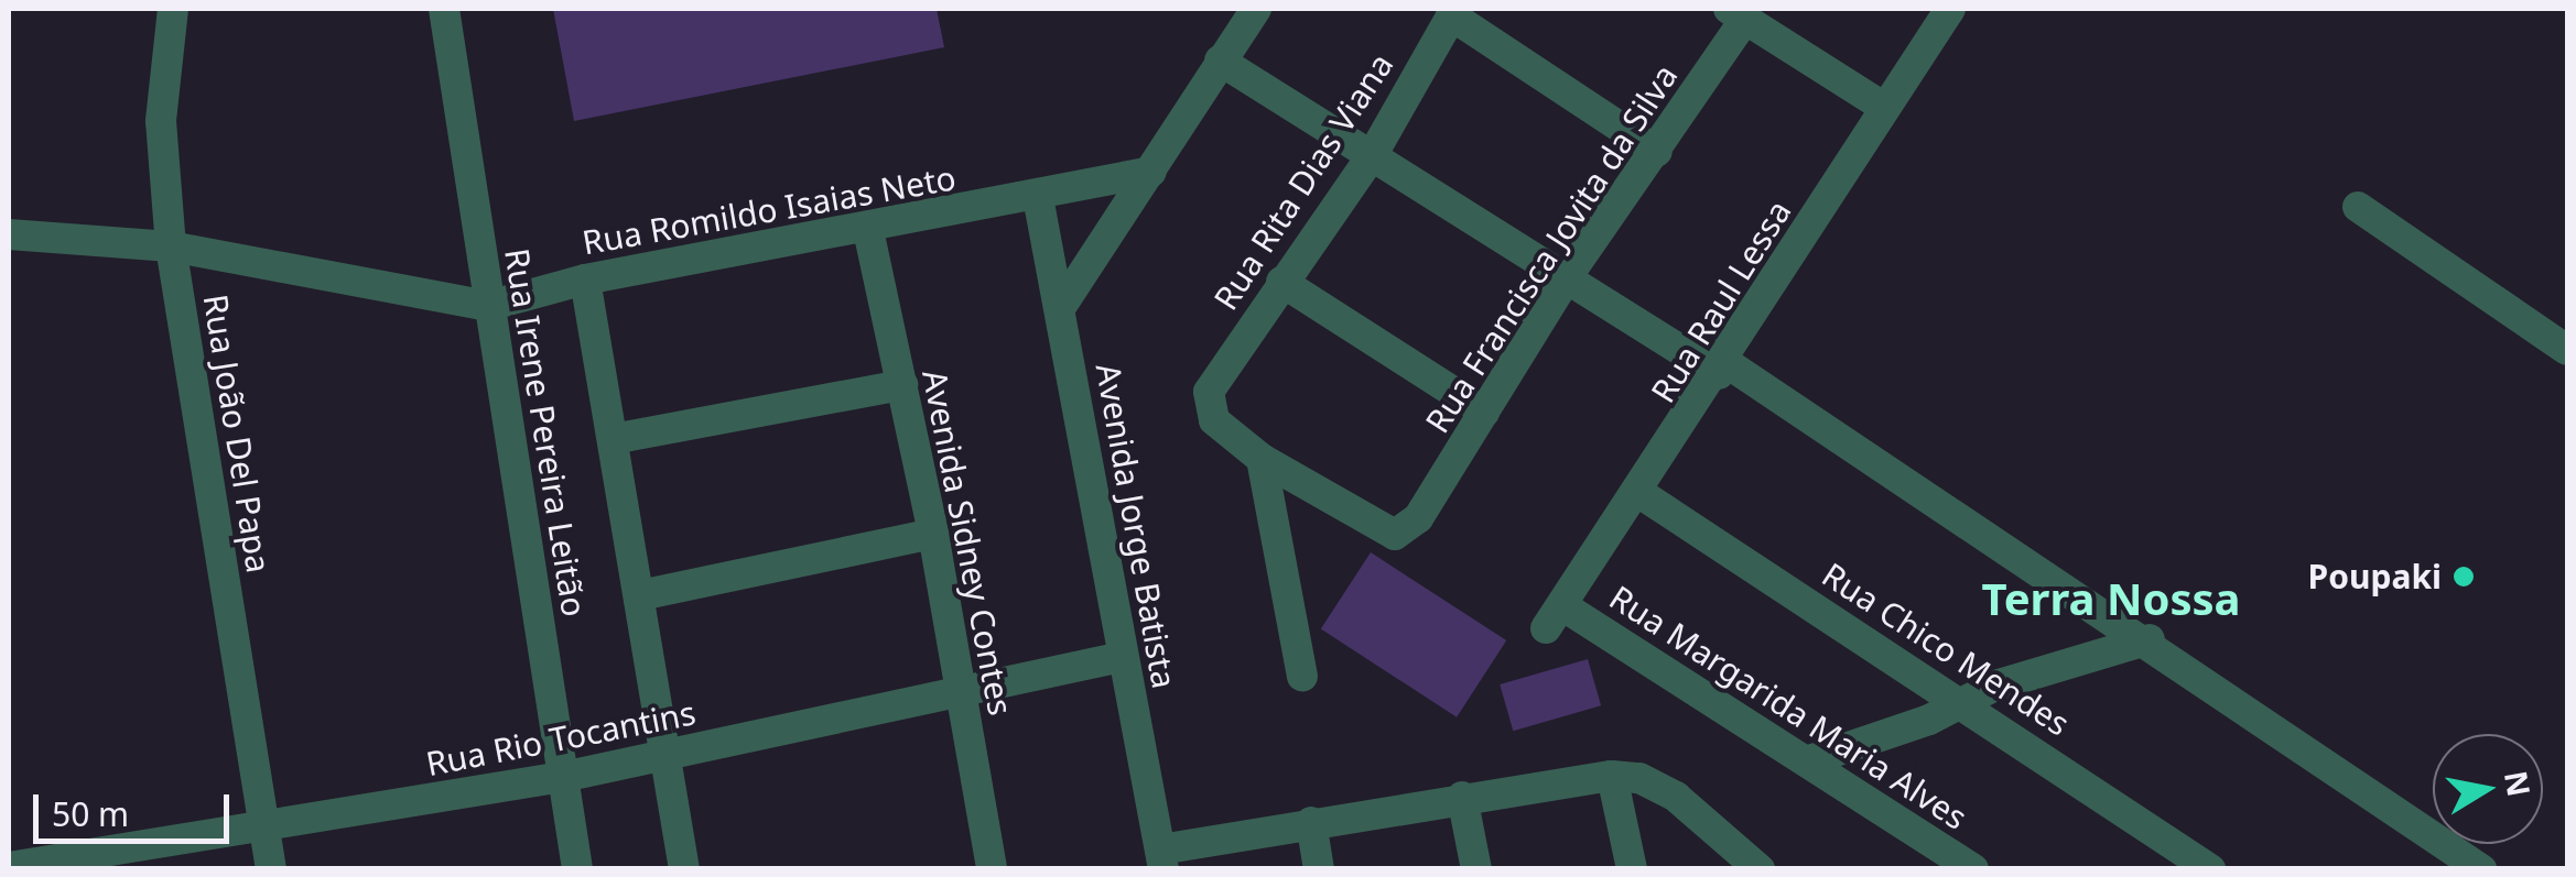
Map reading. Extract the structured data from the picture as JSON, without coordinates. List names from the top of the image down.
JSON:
{
  "streets": {
    "street": [
      "Rua Rita Dias Viana",
      "Rua Romildo Isaias Neto",
      "Rua Francisca Jovita da Silva",
      "Rua Raul Lessa",
      "Rua Irene Pereira Leitão",
      "Rua João Del Papa",
      "Avenida Jorge Batista",
      "Avenida Sidney Contes",
      "Rua Chico Mendes",
      "Rua Margarida Maria Alves",
      "Rua Rio Tocantins"
    ]
  },
  "crossings": [
    ["Rua Rita Dias Viana", "Rua Francisca Jovita da Silva"],
    ["Rua Romildo Isaias Neto", "Rua Irene Pereira Leitão"],
    ["Rua Romildo Isaias Neto", "Rua João Del Papa"],
    ["Rua Romildo Isaias Neto", "Avenida Jorge Batista"],
    ["Rua Romildo Isaias Neto", "Avenida Sidney Contes"],
    ["Rua Raul Lessa", "Rua Chico Mendes"],
    ["Rua Raul Lessa", "Rua Margarida Maria Alves"],
    ["Rua Irene Pereira Leitão", "Rua Rio Tocantins"],
    ["Rua João Del Papa", "Rua Rio Tocantins"],
    ["Avenida Jorge Batista", "Rua Rio Tocantins"],
    ["Avenida Sidney Contes", "Rua Rio Tocantins"]
  ],
  "districts": ["Terra Nossa"],
  "places": ["Poupaki"],
  "scale_bar": "50 m",
  "north": "right"
}
